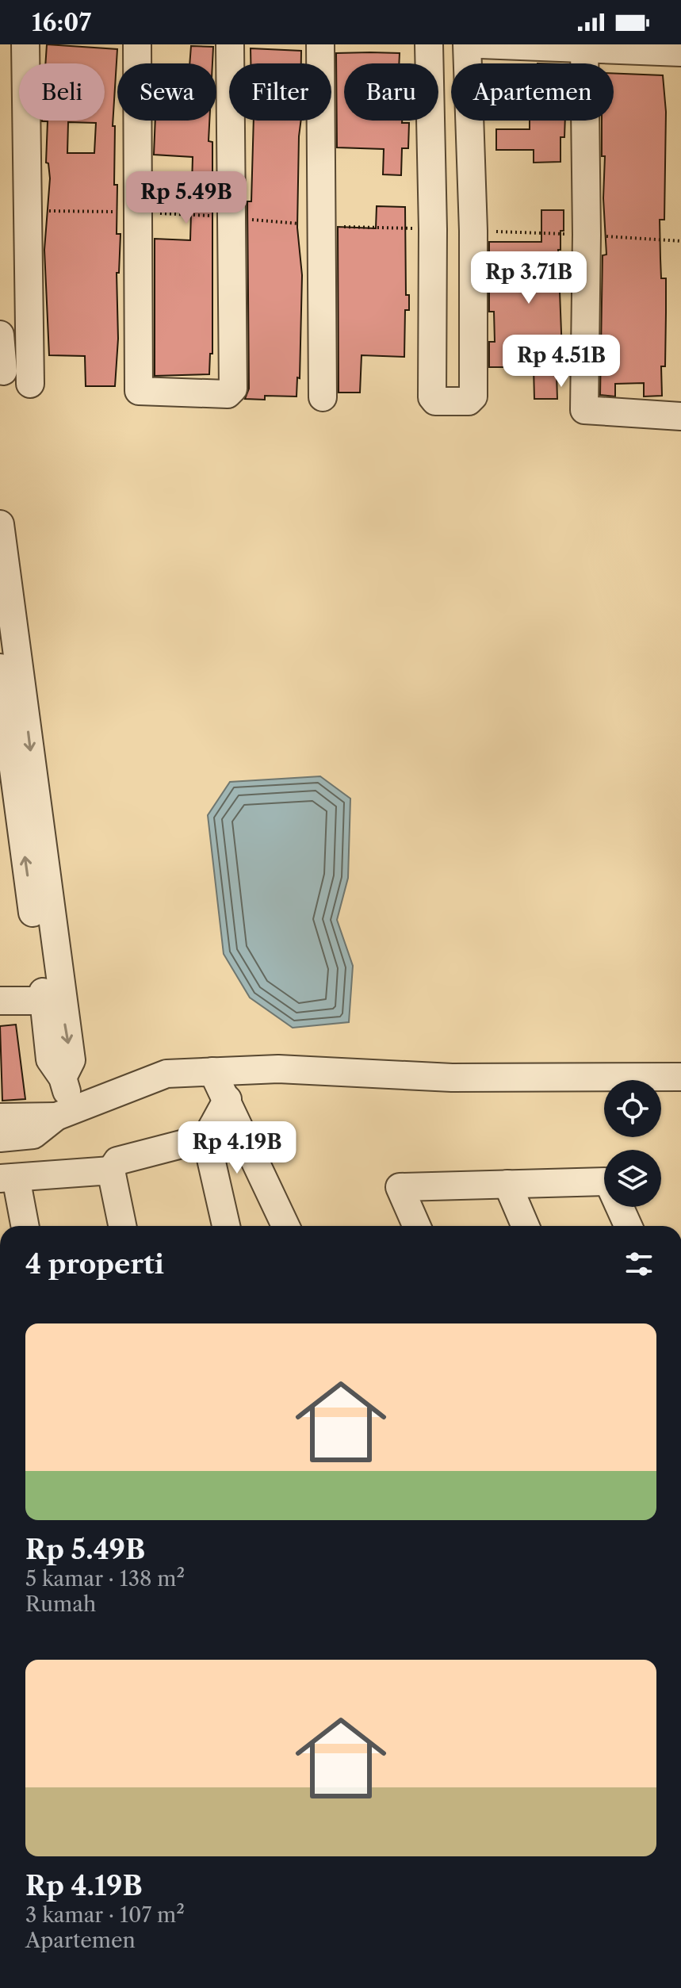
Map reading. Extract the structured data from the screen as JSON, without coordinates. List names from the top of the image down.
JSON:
{
  "page": {
    "status": "16:07",
    "chip": [
      "Beli",
      "Sewa",
      "Filter",
      "Baru",
      "Apartemen"
    ],
    "price": [
      "Rp 5.49B",
      "Rp 3.71B",
      "Rp 4.51B",
      "Rp 4.19B"
    ],
    "heading": "4 properti",
    "list": [
      {
        "name": "Rp 5.49B",
        "note": "5 kamar · 138 m² · Rumah"
      },
      {
        "name": "Rp 4.19B",
        "note": "3 kamar · 107 m² · Apartemen"
      }
    ]
  }
}
